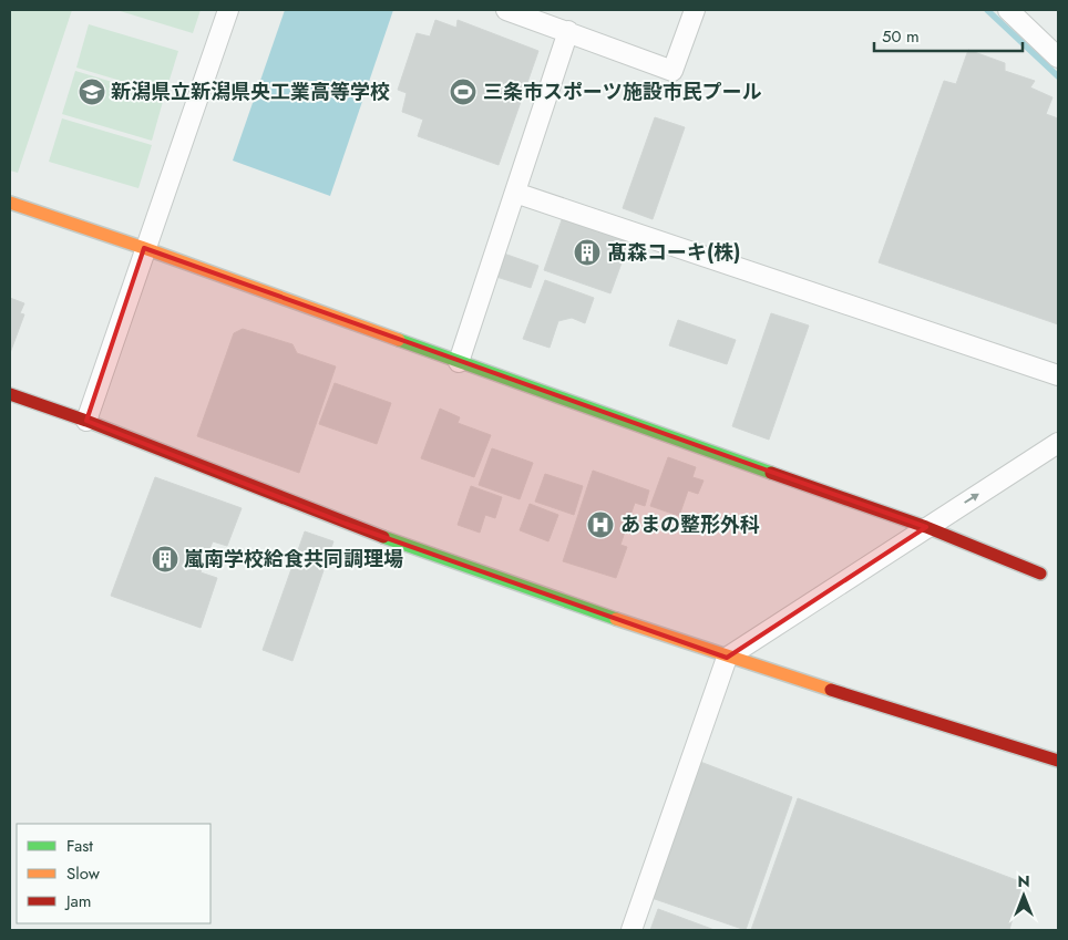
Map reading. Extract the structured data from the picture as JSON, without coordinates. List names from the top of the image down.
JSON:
{
  "places": {
    "school or university": ["新潟県立新潟県央工業高等学校"],
    "sports": ["三条市スポーツ施設市民プール"],
    "building": ["髙森コーキ(株)", "嵐南学校給食共同調理場"],
    "hospital": ["あまの整形外科"]
  },
  "legend": ["Fast", "Slow", "Jam"],
  "scale_bar": "50 m",
  "north": "top"
}
